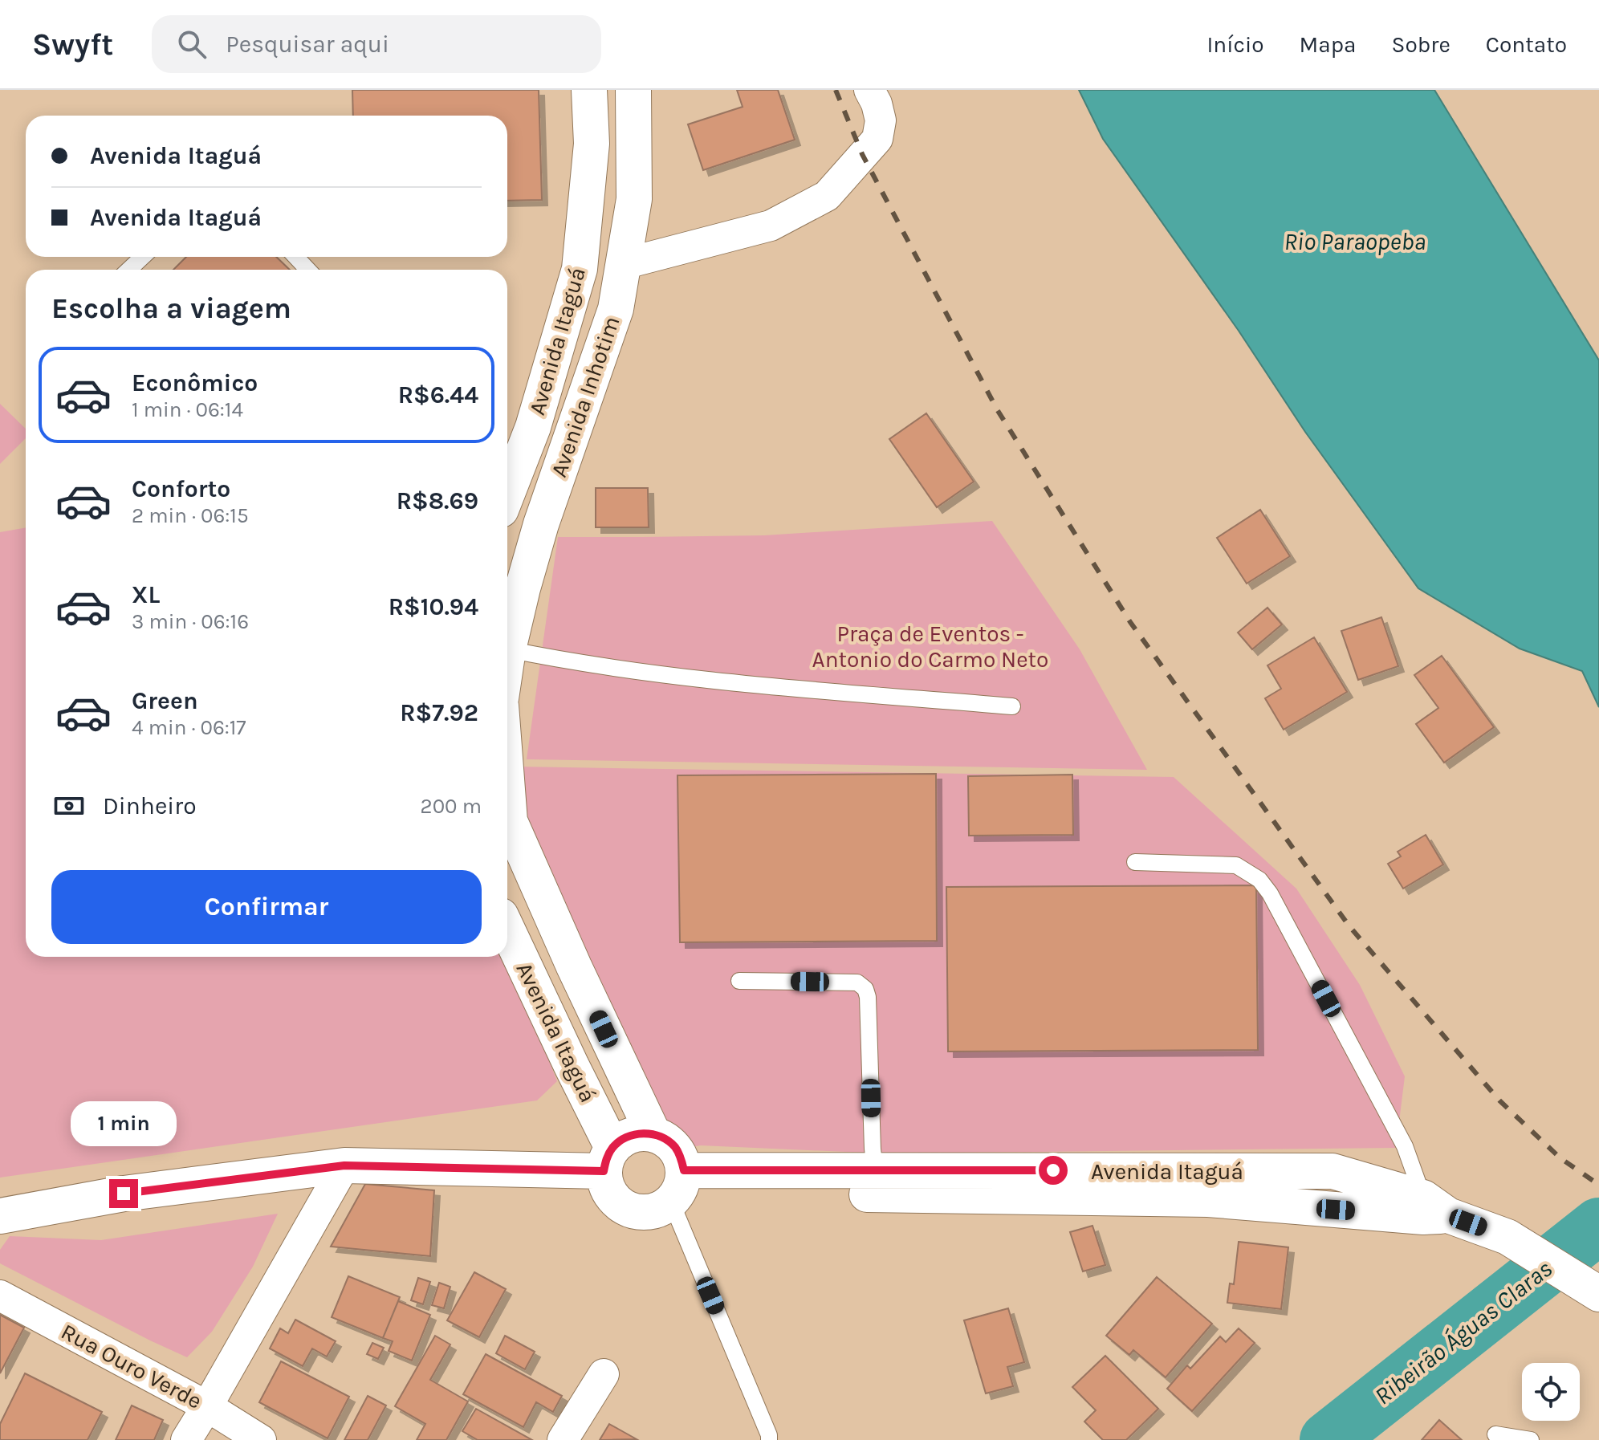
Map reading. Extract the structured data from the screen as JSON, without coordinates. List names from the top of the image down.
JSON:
{
  "streets": {
    "main road": ["Avenida Itaguá", "Avenida Inhotim"],
    "street": ["Rua Ouro Verde"]
  },
  "water": ["Rio Paraopeba", "Ribeirão Águas Claras"],
  "parks": ["Praça de Eventos - Antonio do Carmo Neto"],
  "page": {
    "header": "Swyft",
    "search": "Pesquisar aqui",
    "nav": [
      "Início",
      "Mapa",
      "Sobre",
      "Contato"
    ],
    "banner": ["Avenida Itaguá", "Avenida Itaguá"],
    "heading": "Escolha a viagem",
    "list": [
      {
        "name": "Econômico",
        "note": "1 min · 06:14",
        "value": "R$6.44"
      },
      {
        "name": "Conforto",
        "note": "2 min · 06:15",
        "value": "R$8.69"
      },
      {
        "name": "XL",
        "note": "3 min · 06:16",
        "value": "R$10.94"
      },
      {
        "name": "Green",
        "note": "4 min · 06:17",
        "value": "R$7.92"
      }
    ],
    "pay": ["Dinheiro", "200 m"],
    "buttons": "Confirmar",
    "bubble": "1 min"
  }
}
